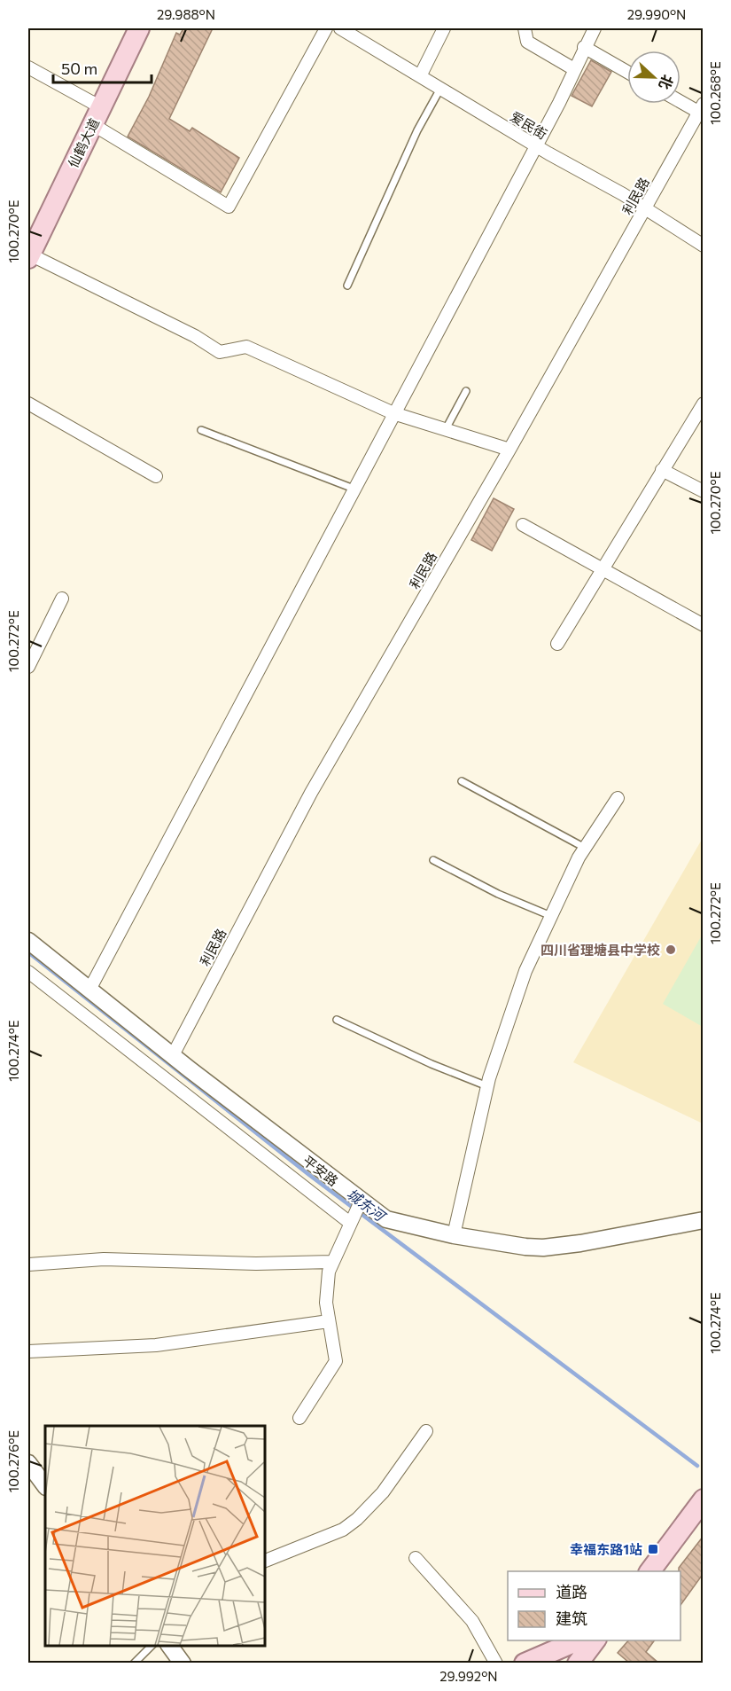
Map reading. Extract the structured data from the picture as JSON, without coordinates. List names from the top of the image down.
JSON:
{
  "streets": {
    "main road": ["仙鹤大道"],
    "street": ["爱民街", "利民路", "平安路"]
  },
  "crossings": [
    ["爱民街", "利民路"],
    ["利民路", "平安路"]
  ],
  "water": ["城东河"],
  "places": {
    "other": ["四川省理塘县中学校"],
    "transit": ["幸福东路1站"]
  },
  "legend": ["道路", "建筑"],
  "scale_bar": "50 m",
  "north": "right",
  "coordinates": [
    "29.988°N",
    "29.990°N",
    "100.268°E",
    "100.270°E",
    "100.272°E",
    "100.274°E",
    "100.276°E",
    "29.992°N"
  ]
}
